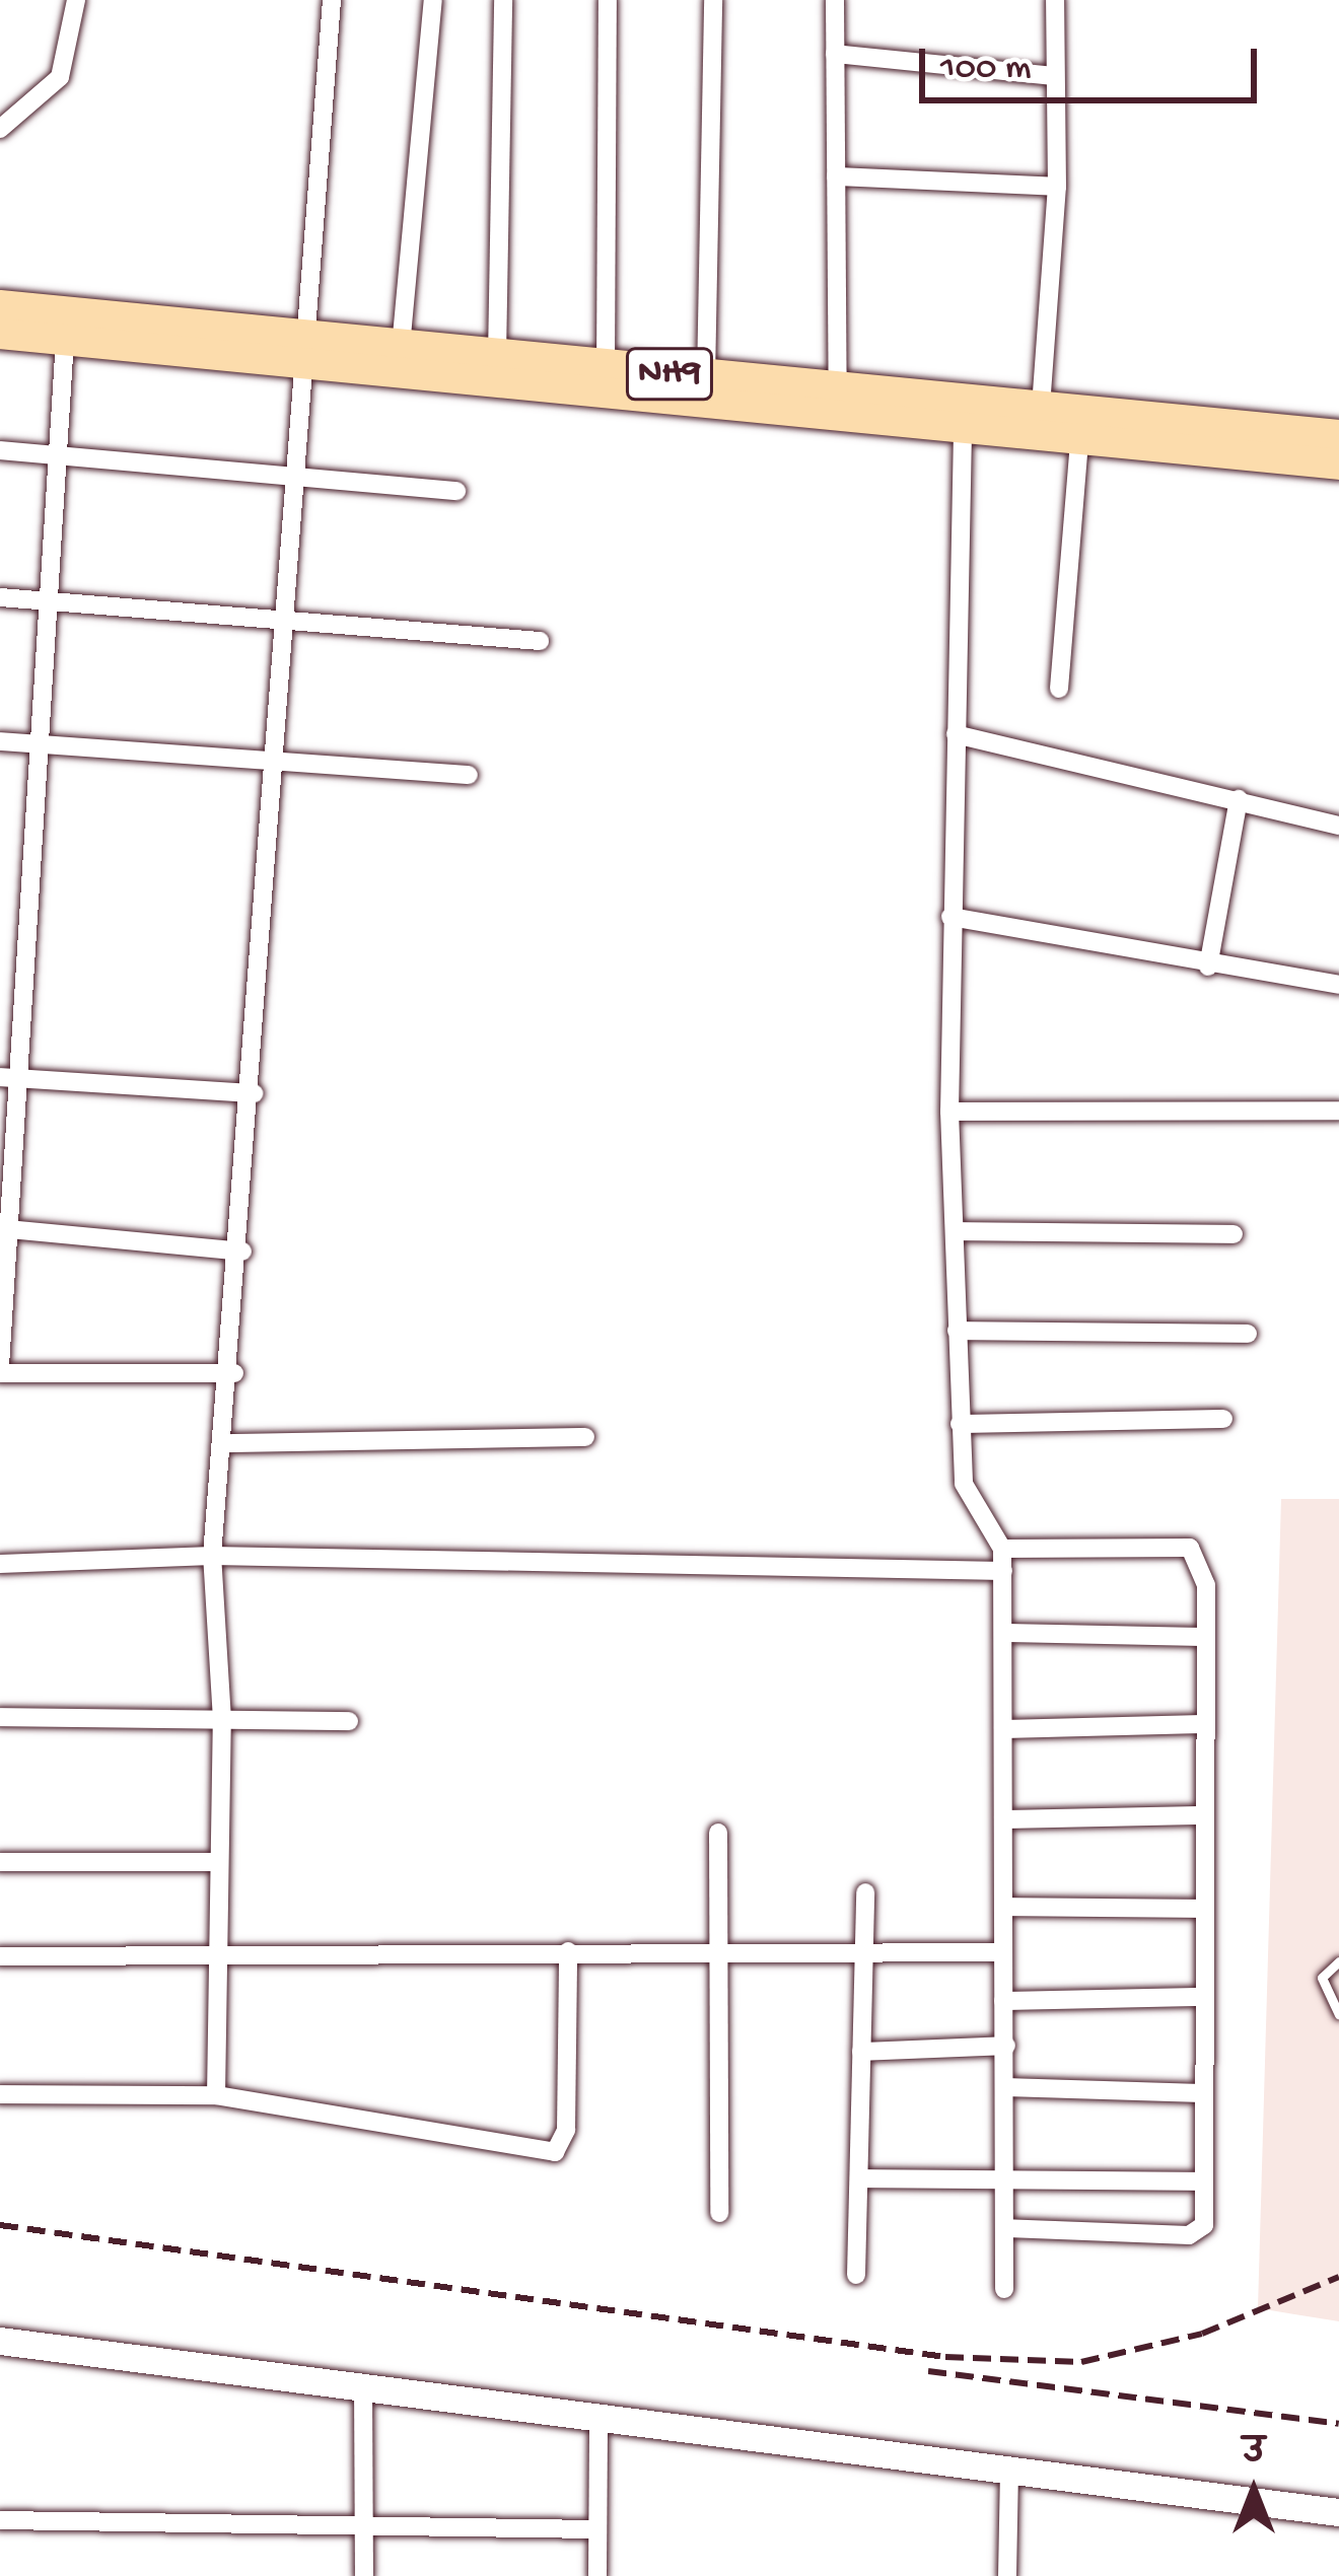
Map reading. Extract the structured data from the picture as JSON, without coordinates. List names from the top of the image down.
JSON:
{
  "streets": {
    "main road": ["NH9"]
  },
  "scale_bar": "100 m",
  "north": "top"
}
